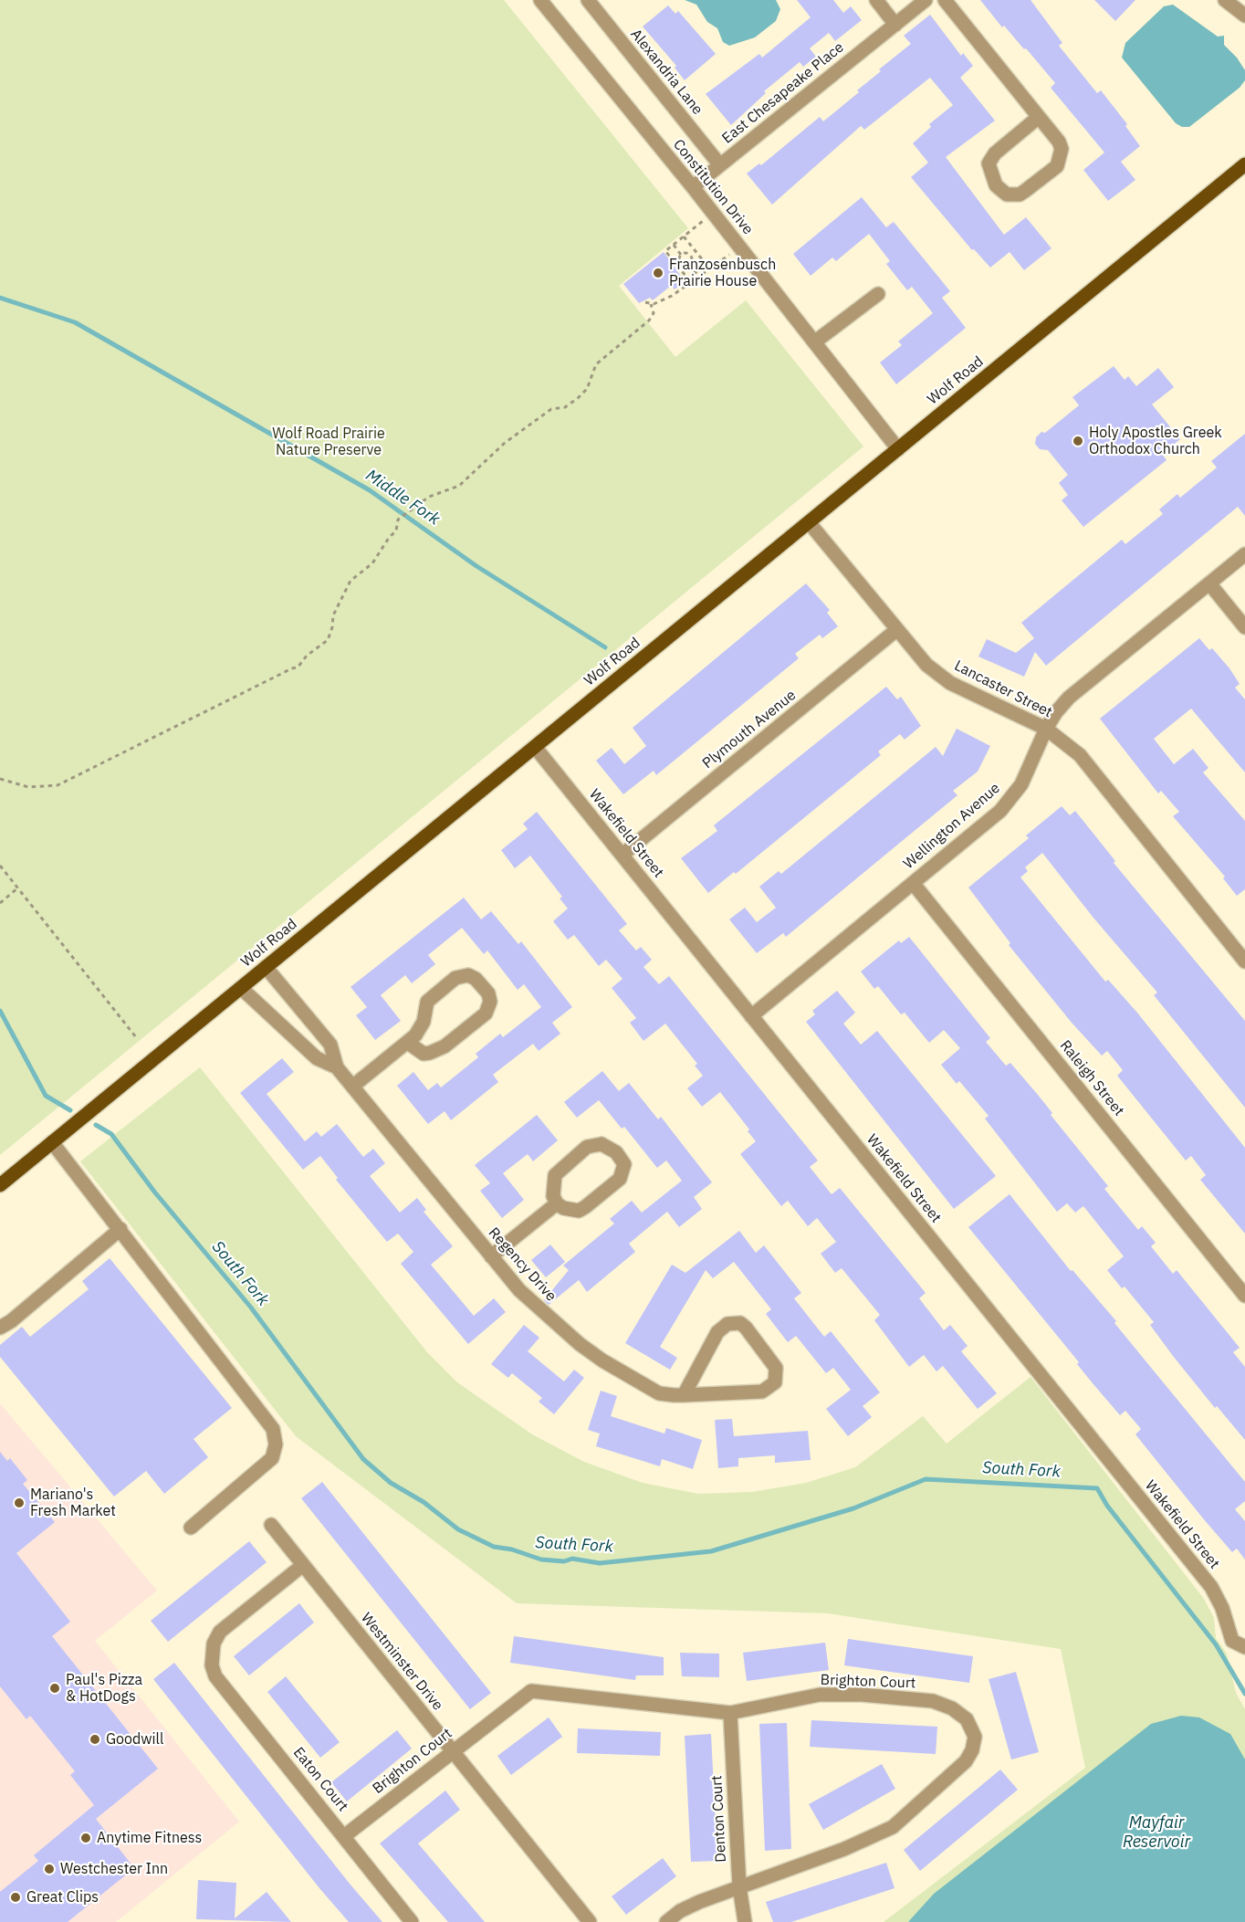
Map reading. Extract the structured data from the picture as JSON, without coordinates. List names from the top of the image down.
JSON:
{
  "streets": {
    "main road": ["Wolf Road"],
    "street": [
      "Alexandria Lane",
      "East Chesapeake Place",
      "Constitution Drive",
      "Lancaster Street",
      "Plymouth Avenue",
      "Wellington Avenue",
      "Wakefield Street",
      "Raleigh Street",
      "Regency Drive",
      "Westminster Drive",
      "Brighton Court",
      "Eaton Court",
      "Denton Court"
    ]
  },
  "crossings": [
    ["Alexandria Lane", "East Chesapeake Place"],
    ["East Chesapeake Place", "Constitution Drive"],
    ["Constitution Drive", "Wolf Road"],
    ["Wolf Road", "Lancaster Street"],
    ["Wolf Road", "Wakefield Street"],
    ["Wolf Road", "Regency Drive"],
    ["Lancaster Street", "Plymouth Avenue"],
    ["Lancaster Street", "Wellington Avenue"],
    ["Plymouth Avenue", "Wakefield Street"],
    ["Wellington Avenue", "Wakefield Street"],
    ["Wellington Avenue", "Raleigh Street"],
    ["Westminster Drive", "Brighton Court"],
    ["Westminster Drive", "Eaton Court"],
    ["Brighton Court", "Eaton Court"],
    ["Brighton Court", "Denton Court"]
  ],
  "water": ["Middle Fork", "South Fork", "Mayfair Reservoir"],
  "parks": ["Wolf Road Prairie Nature Preserve"],
  "places": [
    "Franzosenbusch Prairie House",
    "Holy Apostles Greek Orthodox Church",
    "Mariano's Fresh Market",
    "Paul's Pizza & HotDogs",
    "Goodwill",
    "Anytime Fitness",
    "Westchester Inn",
    "Great Clips"
  ]
}
